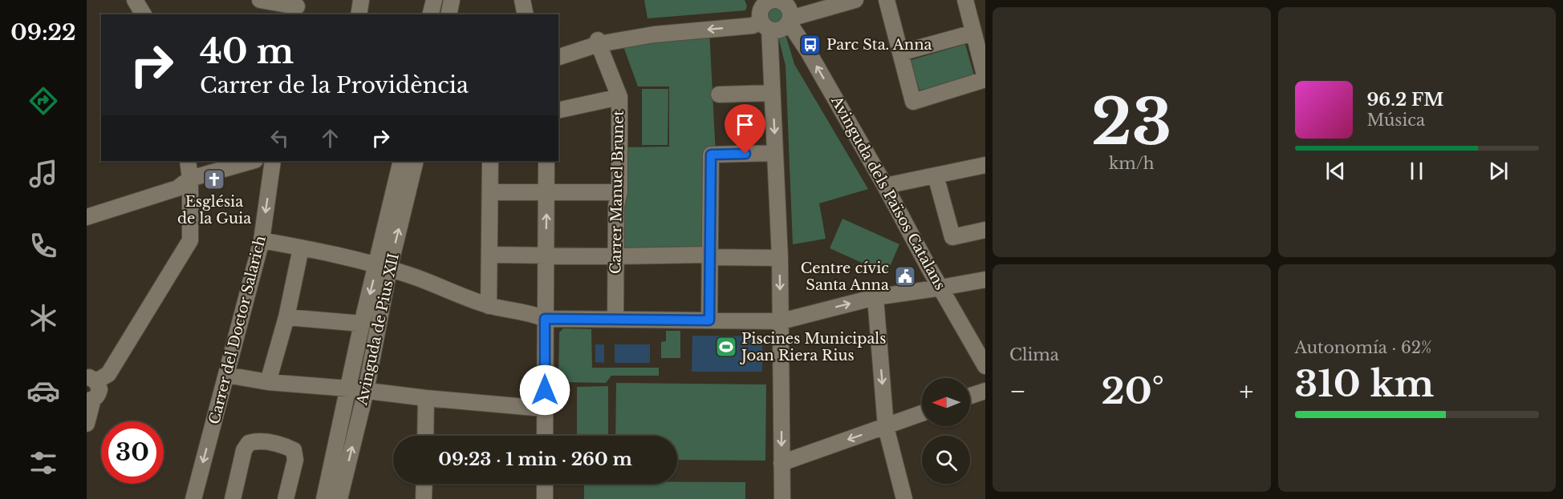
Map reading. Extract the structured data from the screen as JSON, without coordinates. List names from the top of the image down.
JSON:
{
  "streets": {
    "street": [
      "Carrer Manuel Brunet",
      "Avinguda dels Països Catalans",
      "Avinguda de Pius XII",
      "Carrer del Doctor Salarich"
    ]
  },
  "one_way": ["Avinguda dels Països Catalans"],
  "places": {
    "bus stop": ["Parc Sta. Anna"],
    "church": ["Església de la Guia"],
    "public building": ["Centre cívic Santa Anna"],
    "sports": ["Piscines Municipals Joan Riera Rius"]
  },
  "north": "left",
  "page": {
    "tabs": "09:22",
    "tile": [
      ["23", "km/h"],
      "Clima",
      ["Autonomía · 62%", "310 km"]
    ],
    "turn": ["40 m", "Carrer de la Providència"],
    "song": ["96.2 FM", "Música"],
    "heat": ["−", "20°", "+"],
    "limit": "30",
    "trip": "09:23 · 1 min · 260 m"
  }
}
